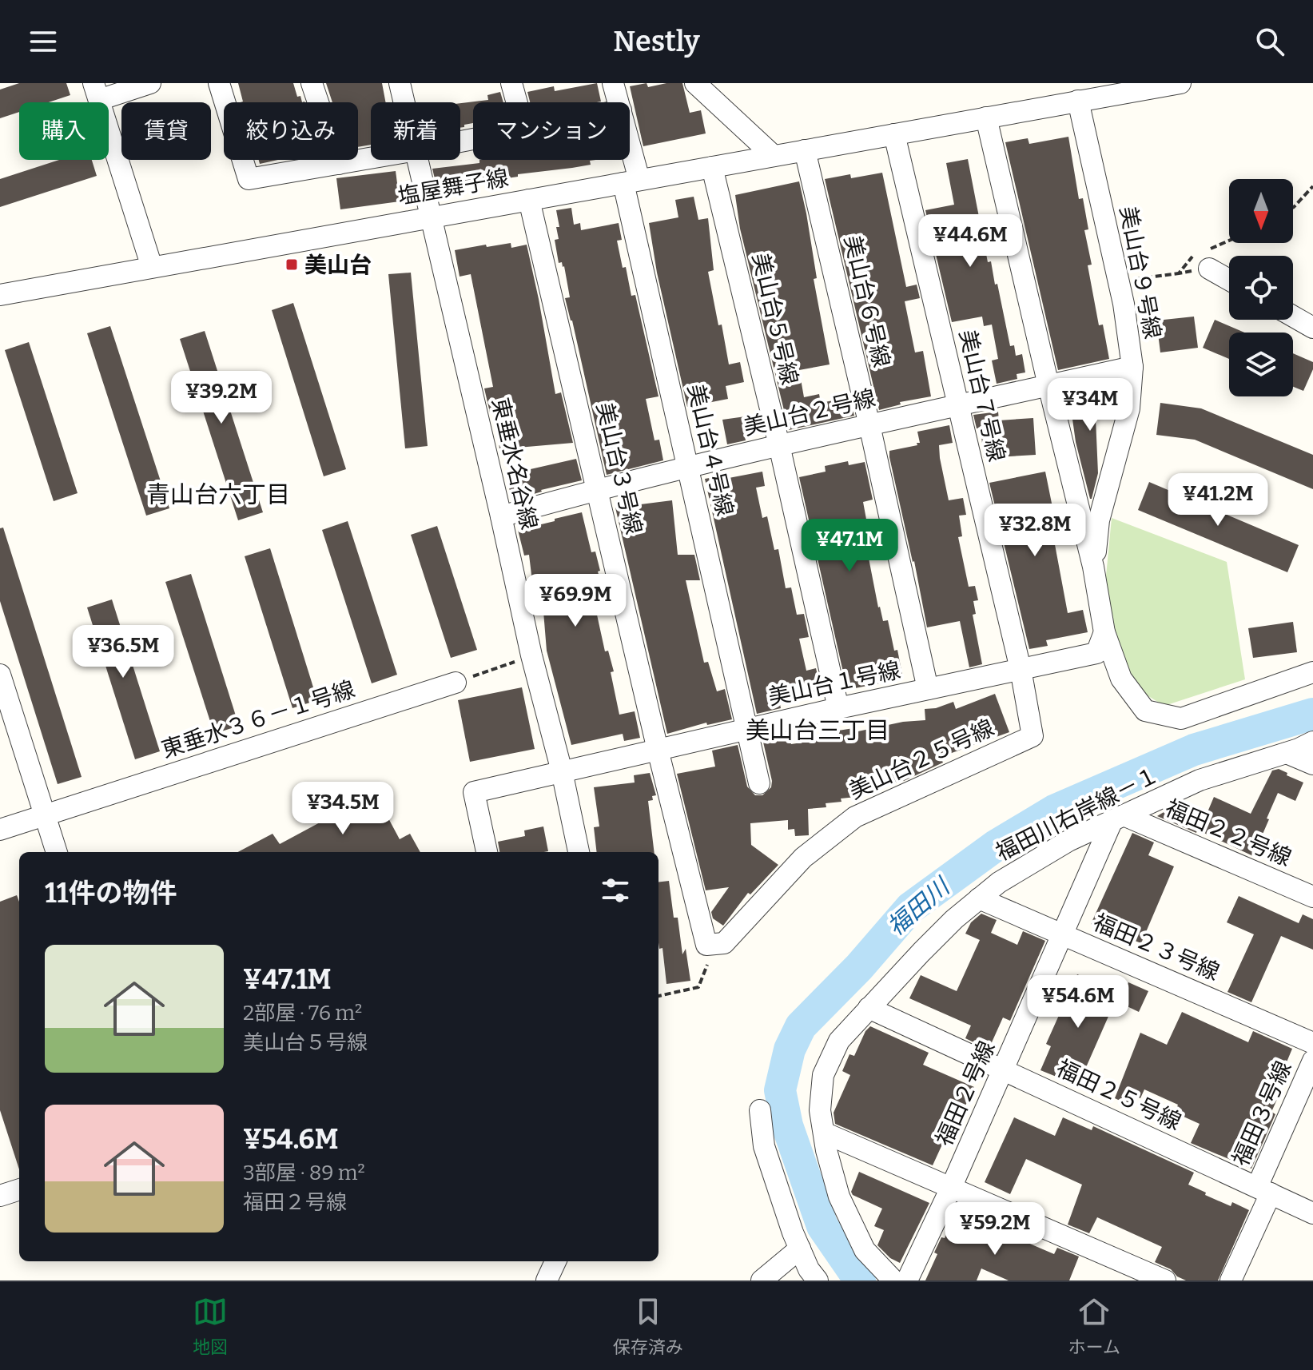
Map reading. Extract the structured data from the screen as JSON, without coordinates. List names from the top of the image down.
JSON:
{
  "streets": {
    "street": [
      "塩屋舞子線",
      "美山台９号線",
      "美山台６号線",
      "美山台５号線",
      "美山台７号線",
      "美山台２号線",
      "美山台４号線",
      "東垂水名谷線",
      "美山台３号線",
      "美山台１号線",
      "東垂水３６－１号線",
      "美山台２５号線",
      "福田川右岸線－１",
      "福田２２号線",
      "福田２３号線",
      "福田２号線",
      "福田２５号線",
      "福田３号線"
    ]
  },
  "crossings": [
    ["塩屋舞子線", "美山台９号線"],
    ["塩屋舞子線", "美山台６号線"],
    ["塩屋舞子線", "美山台５号線"],
    ["塩屋舞子線", "美山台７号線"],
    ["塩屋舞子線", "美山台４号線"],
    ["塩屋舞子線", "東垂水名谷線"],
    ["塩屋舞子線", "美山台３号線"],
    ["美山台９号線", "美山台２号線"],
    ["美山台６号線", "美山台２号線"],
    ["美山台６号線", "美山台１号線"],
    ["美山台５号線", "美山台２号線"],
    ["美山台５号線", "美山台１号線"],
    ["美山台７号線", "美山台２号線"],
    ["美山台７号線", "美山台１号線"],
    ["美山台７号線", "美山台２５号線"],
    ["美山台２号線", "美山台４号線"],
    ["美山台２号線", "東垂水名谷線"],
    ["美山台２号線", "美山台３号線"],
    ["美山台４号線", "美山台１号線"],
    ["東垂水名谷線", "美山台１号線"],
    ["美山台３号線", "美山台１号線"],
    ["美山台３号線", "美山台２５号線"],
    ["美山台１号線", "美山台２５号線"],
    ["福田川右岸線－１", "福田２２号線"],
    ["福田川右岸線－１", "福田２３号線"],
    ["福田川右岸線－１", "福田２号線"],
    ["福田川右岸線－１", "福田２５号線"],
    ["福田２２号線", "福田２号線"],
    ["福田２３号線", "福田２号線"],
    ["福田２号線", "福田２５号線"],
    ["福田２５号線", "福田３号線"]
  ],
  "districts": ["青山台六丁目", "美山台三丁目"],
  "water": ["福田川"],
  "places": {
    "transit": ["美山台"]
  },
  "north": "bottom",
  "page": {
    "header": "Nestly",
    "chip": [
      "購入",
      "賃貸",
      "絞り込み",
      "新着",
      "マンション"
    ],
    "price": [
      "¥44.6M",
      "¥39.2M",
      "¥34M",
      "¥41.2M",
      "¥32.8M",
      "¥47.1M",
      "¥69.9M",
      "¥36.5M",
      "¥34.5M",
      "¥54.6M",
      "¥59.2M"
    ],
    "heading": "11件の物件",
    "list": [
      {
        "name": "¥47.1M",
        "note": "2部屋 · 76 m² · 美山台５号線"
      },
      {
        "name": "¥54.6M",
        "note": "3部屋 · 89 m² · 福田２号線"
      }
    ],
    "tabs": ["地図", "保存済み", "ホーム"]
  }
}
